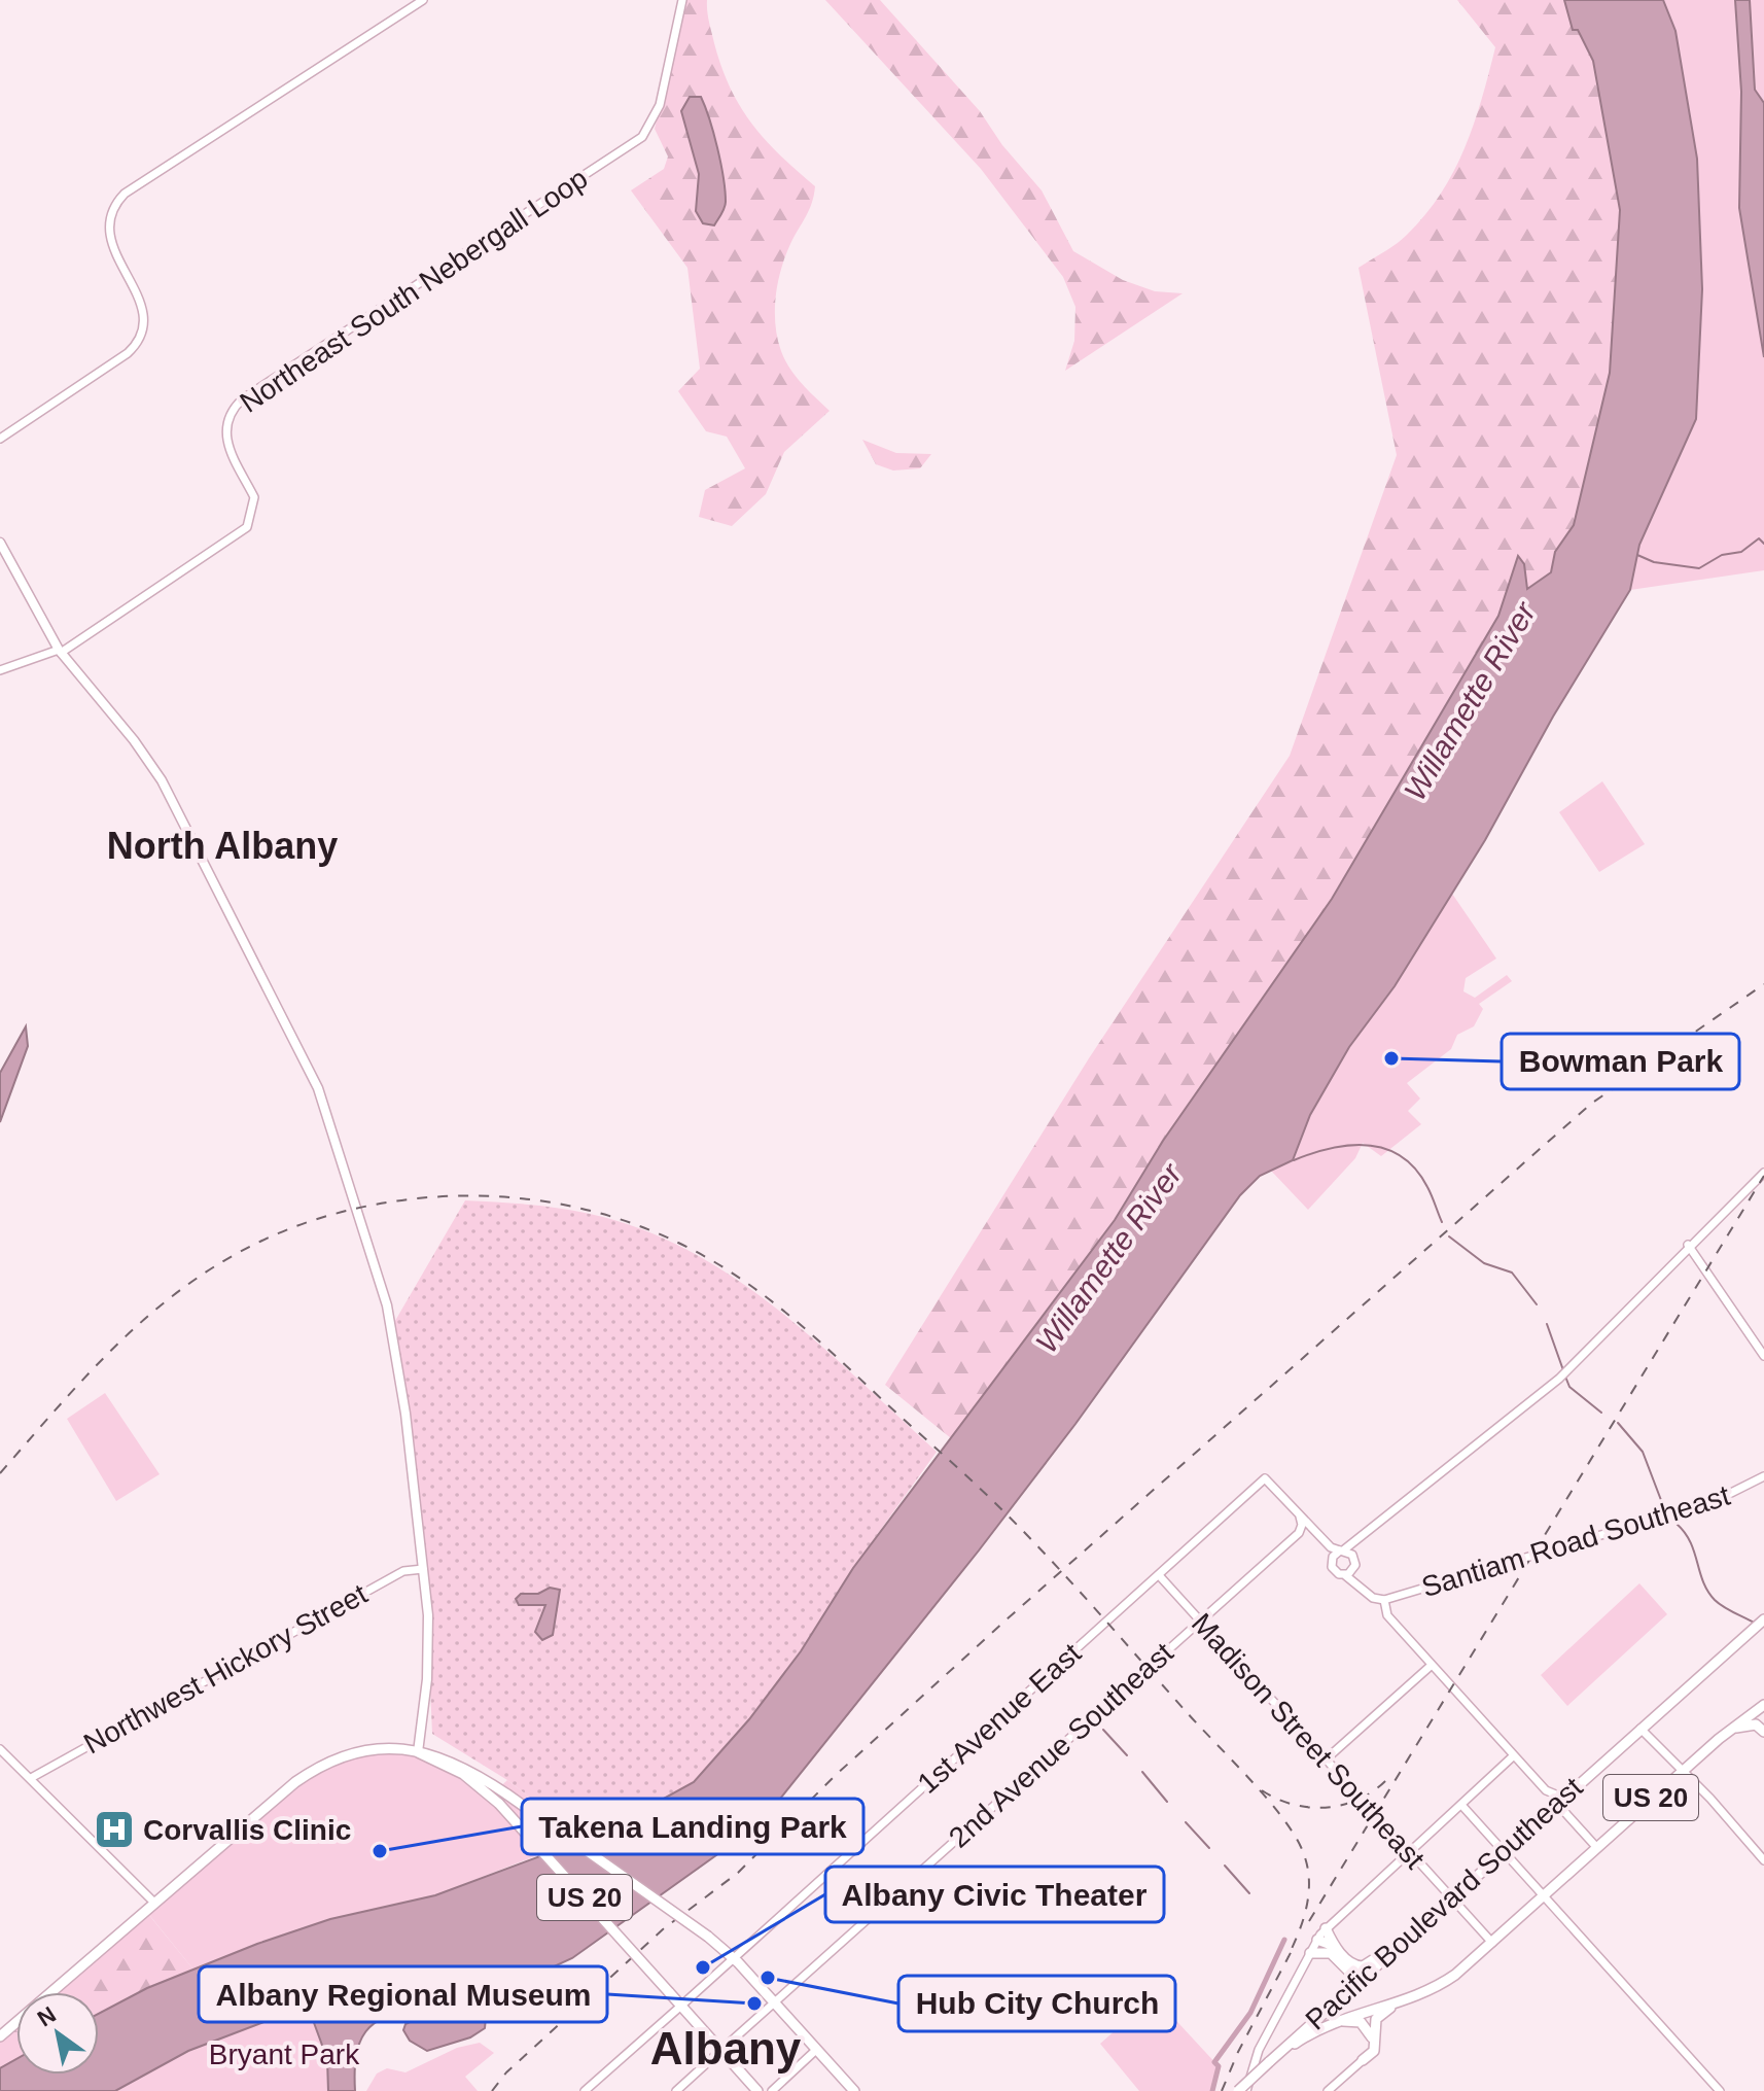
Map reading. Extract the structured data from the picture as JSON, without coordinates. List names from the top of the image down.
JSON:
{
  "streets": {
    "highway": ["US 20", "Pacific Boulevard Southeast"],
    "street": [
      "Northeast South Nebergall Loop",
      "Santiam Road Southeast",
      "Northwest Hickory Street",
      "1st Avenue East",
      "Madison Street Southeast",
      "2nd Avenue Southeast"
    ]
  },
  "crossings": [
    ["1st Avenue East", "Madison Street Southeast"],
    ["1st Avenue East", "US 20"],
    ["Madison Street Southeast", "2nd Avenue Southeast"],
    ["Madison Street Southeast", "US 20"],
    ["Madison Street Southeast", "Pacific Boulevard Southeast"],
    ["2nd Avenue Southeast", "US 20"],
    ["US 20", "Pacific Boulevard Southeast"]
  ],
  "districts": ["North Albany", "Albany"],
  "water": ["Willamette River"],
  "parks": ["Bryant Park"],
  "places": {
    "other": [
      "Bowman Park",
      "Takena Landing Park",
      "Albany Civic Theater",
      "Hub City Church",
      "Albany Regional Museum"
    ],
    "hospital": ["Corvallis Clinic"]
  },
  "north": "top left"
}
